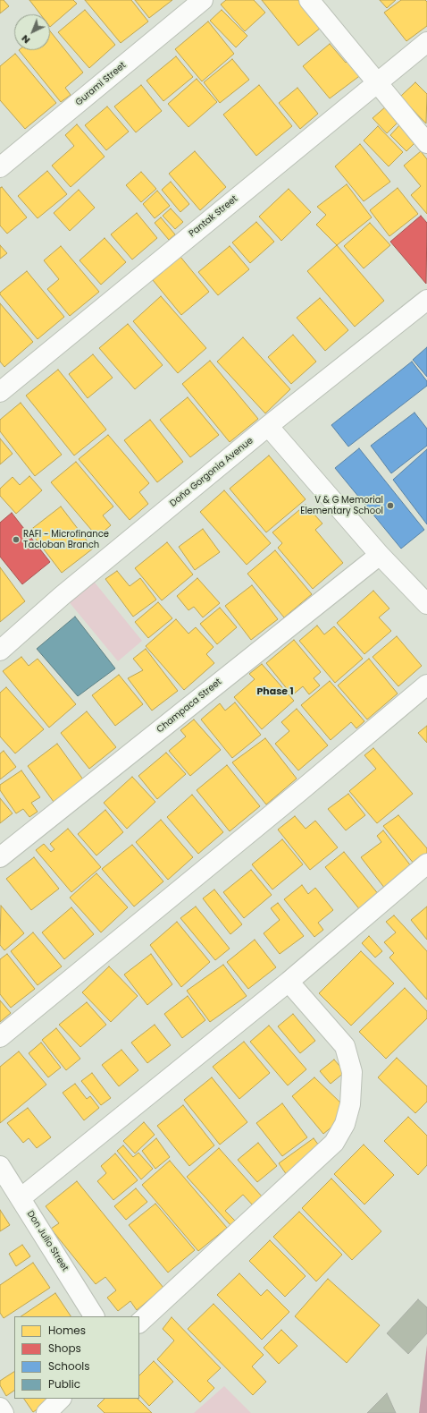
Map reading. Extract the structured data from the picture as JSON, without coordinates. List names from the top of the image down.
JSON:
{
  "streets": {
    "street": [
      "Gurami Street",
      "Pantak Street",
      "Doña Gorgonia Avenue",
      "Champaca Street",
      "Don Julio Street"
    ]
  },
  "districts": ["Phase 1"],
  "places": ["V & G Memorial Elementary School", "RAFI - Microfinance Tacloban Branch"],
  "legend": [
    "Homes",
    "Shops",
    "Schools",
    "Public"
  ],
  "north": "bottom left"
}
